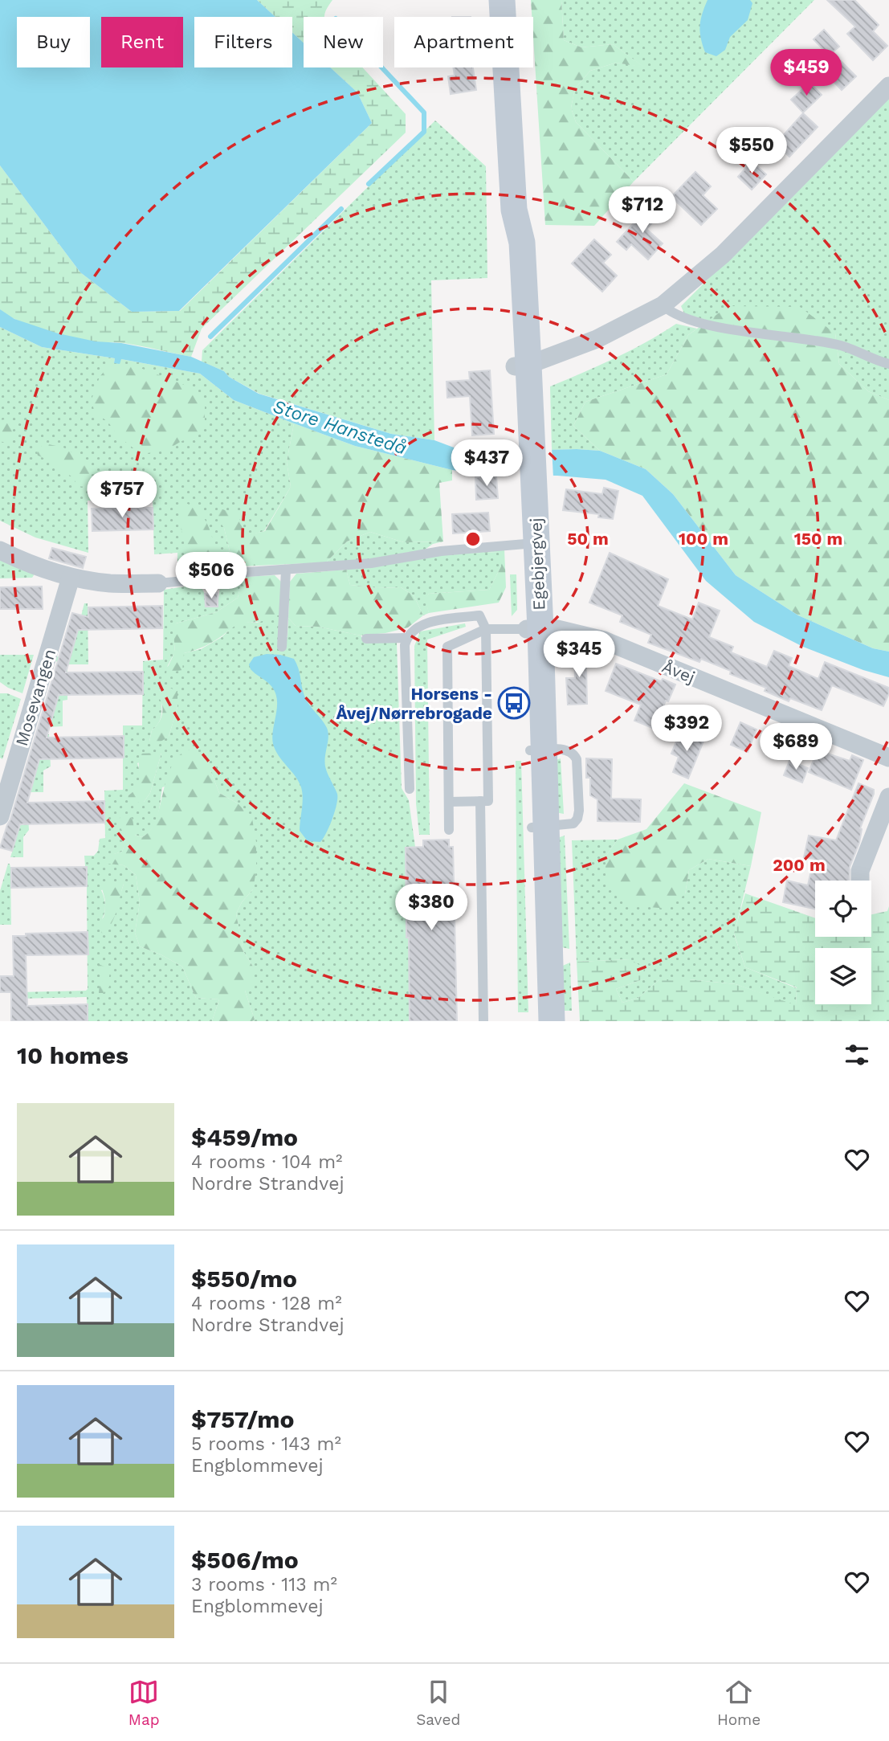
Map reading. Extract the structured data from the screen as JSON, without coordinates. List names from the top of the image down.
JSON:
{
  "streets": {
    "street": ["Egebjergvej", "Åvej", "Mosevangen"]
  },
  "crossings": [
    ["Egebjergvej", "Åvej"]
  ],
  "water": ["Store Hanstedå"],
  "places": {
    "bus stop": ["Horsens - Åvej/Nørrebrogade"]
  },
  "page": {
    "chip": [
      "Buy",
      "Rent",
      "Filters",
      "New",
      "Apartment"
    ],
    "price": [
      "$459",
      "$550",
      "$712",
      "$437",
      "$757",
      "$506",
      "$345",
      "$392",
      "$689",
      "$380"
    ],
    "heading": "10 homes",
    "list": [
      {
        "name": "$459/mo",
        "note": "4 rooms · 104 m² · Nordre Strandvej"
      },
      {
        "name": "$550/mo",
        "note": "4 rooms · 128 m² · Nordre Strandvej"
      },
      {
        "name": "$757/mo",
        "note": "5 rooms · 143 m² · Engblommevej"
      },
      {
        "name": "$506/mo",
        "note": "3 rooms · 113 m² · Engblommevej"
      }
    ],
    "tabs": ["Map", "Saved", "Home"]
  },
  "rings": [
    "50 m",
    "100 m",
    "150 m",
    "200 m"
  ]
}
